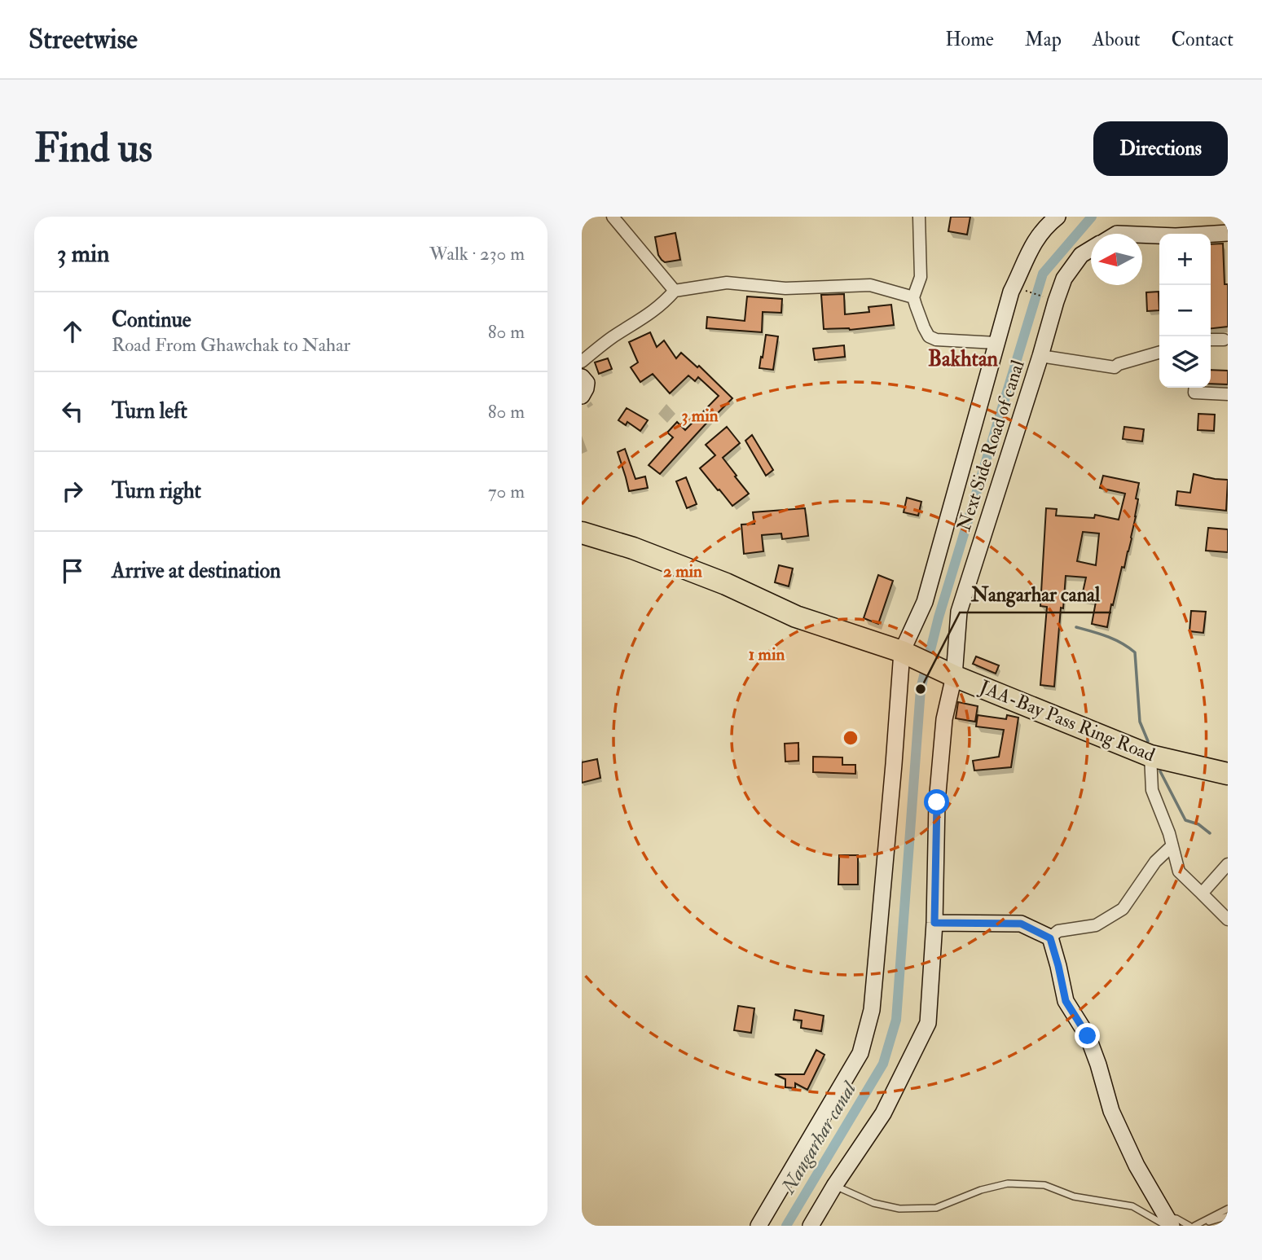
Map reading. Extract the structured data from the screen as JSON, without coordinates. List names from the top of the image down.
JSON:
{
  "streets": {
    "highway": ["JAA-Bay Pass Ring Road"],
    "street": ["Next Side Road of canal"]
  },
  "crossings": [
    ["Next Side Road of canal", "JAA-Bay Pass Ring Road"]
  ],
  "districts": ["Bakhtan"],
  "water": ["Nangarhar canal"],
  "places": ["Nangarhar canal"],
  "north": "left",
  "page": {
    "header": "Streetwise",
    "nav": [
      "Home",
      "Map",
      "About",
      "Contact"
    ],
    "buttons": "Directions",
    "title": "Find us",
    "heading": ["3 min", "Walk · 230 m"],
    "map_buttons": ["+", "−"],
    "list": [
      ["Continue", "Road From Ghawchak to Nahar", "80 m"],
      ["Turn left", "80 m"],
      ["Turn right", "70 m"],
      "Arrive at destination"
    ]
  },
  "rings": ["3 min", "2 min", "1 min"]
}
